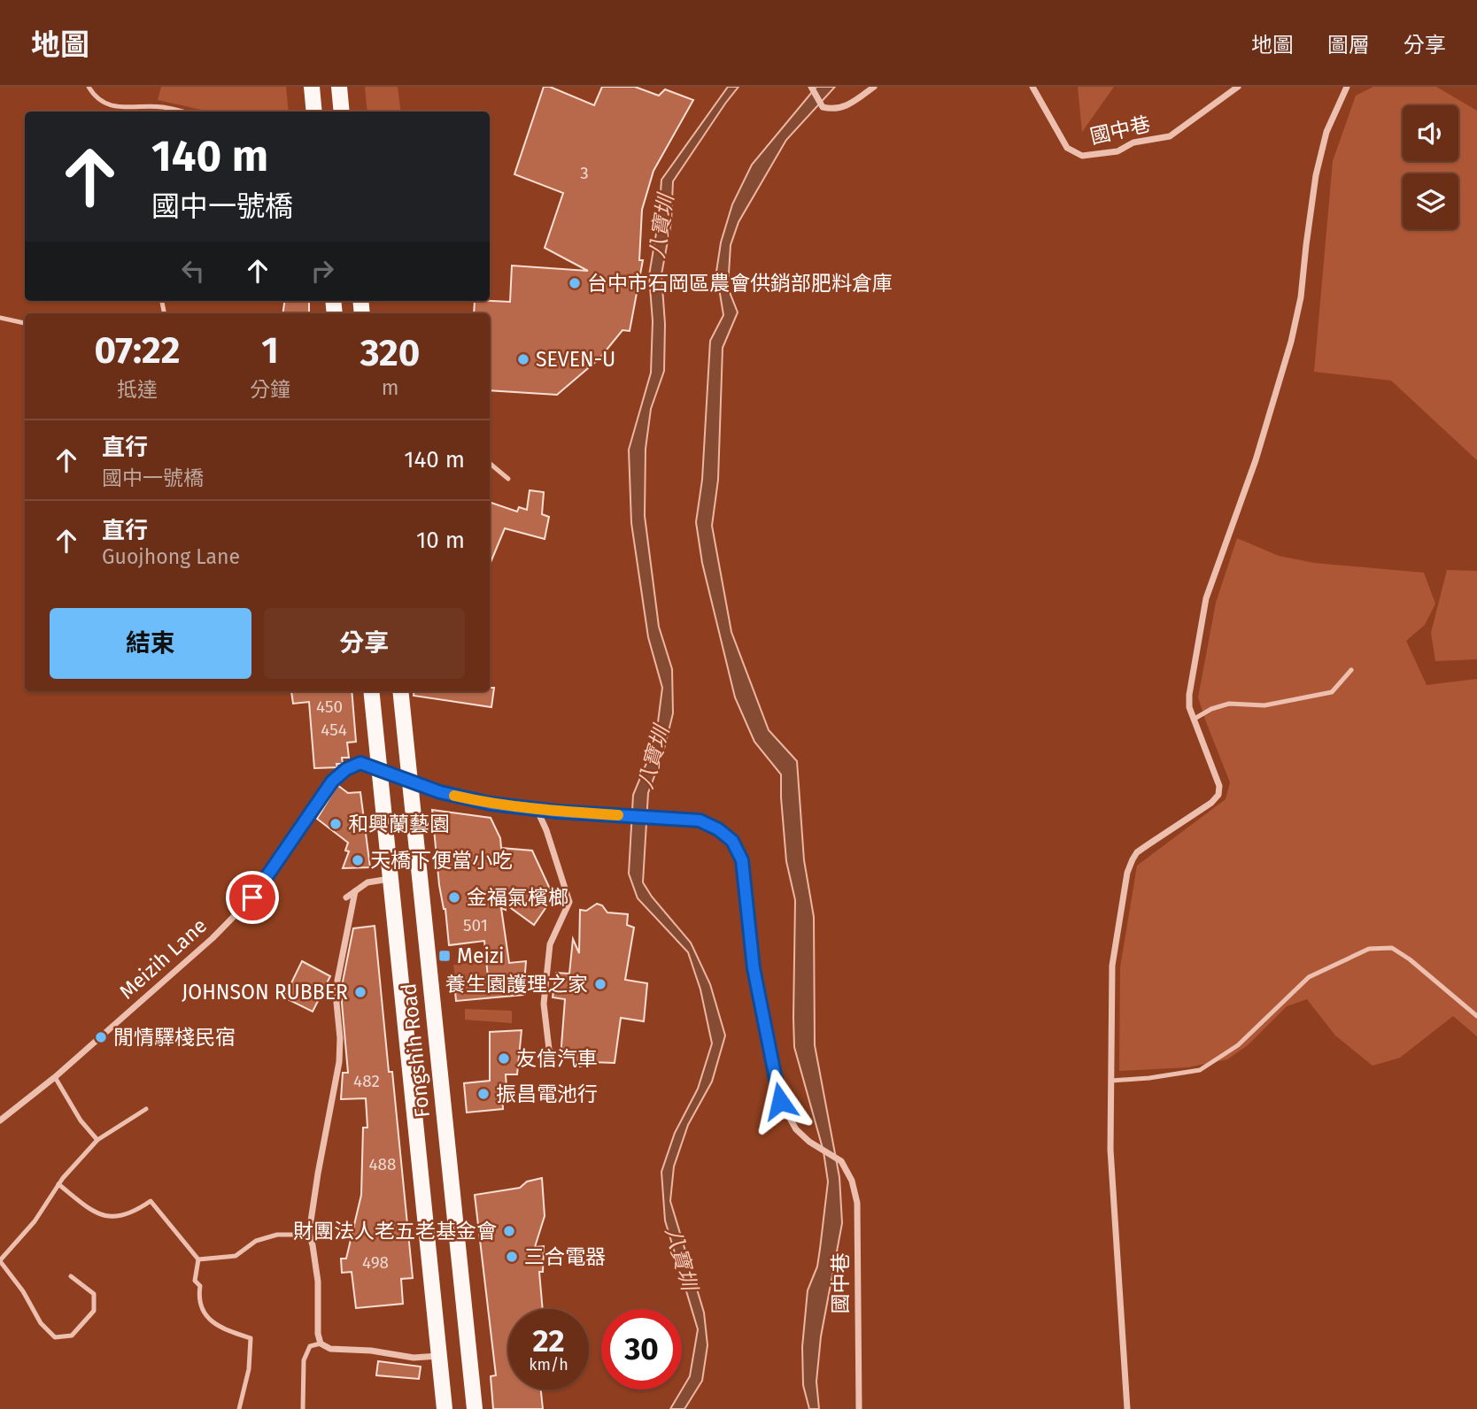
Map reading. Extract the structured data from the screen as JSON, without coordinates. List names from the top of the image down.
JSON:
{
  "streets": {
    "main road": ["Fongshih Road"],
    "street": ["國中巷", "Meizih Lane"]
  },
  "crossings": [
    ["Meizih Lane", "Fongshih Road"]
  ],
  "water": ["八寶圳"],
  "places": {
    "other": [
      "台中市石岡區農會供銷部肥料倉庫",
      "SEVEN-U",
      "和興蘭藝園",
      "天橋下便當小吃",
      "金福氣檳榔",
      "養生園護理之家",
      "JOHNSON RUBBER",
      "閒情驛棧民宿",
      "友信汽車",
      "振昌電池行",
      "財團法人老五老基金會",
      "三合電器"
    ],
    "transit": ["Meizi"]
  },
  "house_numbers": [
    "3",
    "450",
    "454",
    "501",
    "482",
    "488",
    "498"
  ],
  "page": {
    "header": "地圖",
    "nav": ["地圖", "圖層", "分享"],
    "turn": ["140 m", "國中一號橋"],
    "eta": [
      "07:22",
      "抵達",
      "1",
      "分鐘",
      "320",
      "m"
    ],
    "list": [
      {
        "name": "直行",
        "note": "國中一號橋",
        "value": "140 m"
      },
      {
        "name": "直行",
        "note": "Guojhong Lane",
        "value": "10 m"
      }
    ],
    "buttons": ["結束", "分享"],
    "speed": "22 km/h",
    "limit": "30"
  }
}
